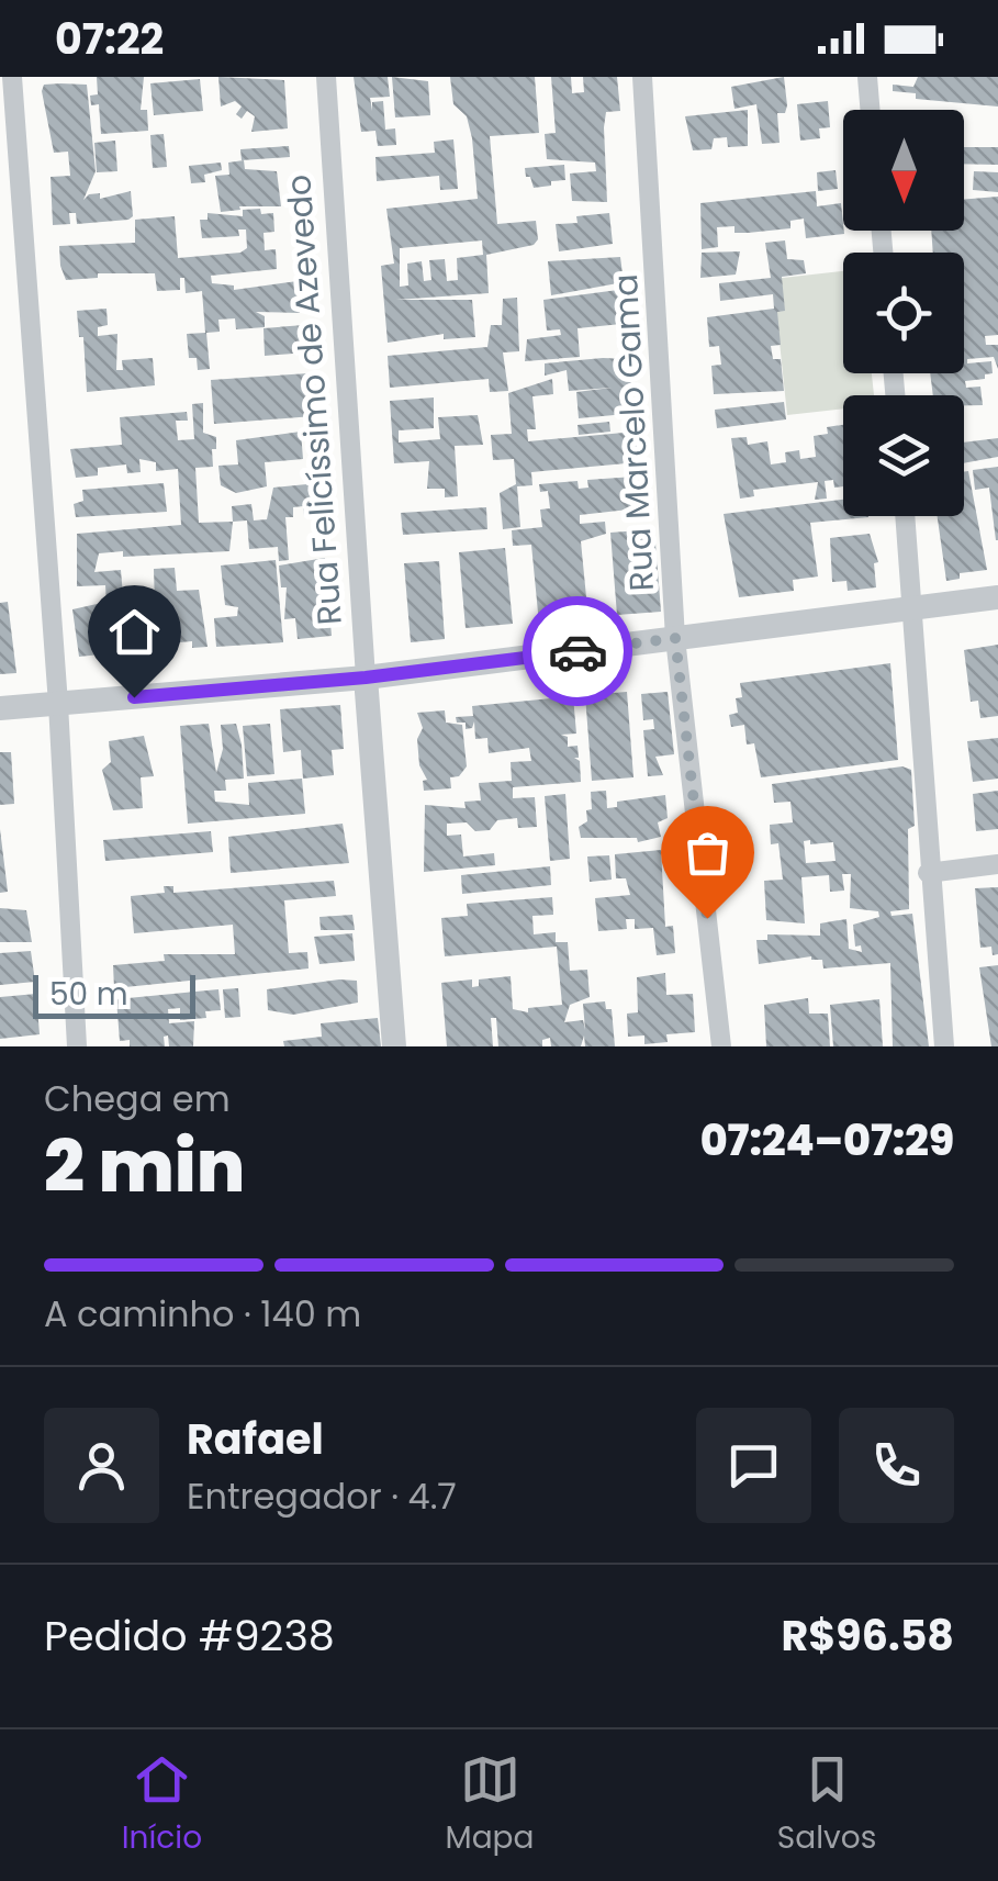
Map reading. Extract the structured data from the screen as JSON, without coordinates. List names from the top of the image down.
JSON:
{
  "streets": {
    "street": ["Rua Felicíssimo de Azevedo", "Rua Marcelo Gama"]
  },
  "scale_bar": "50 m",
  "north": "bottom",
  "page": {
    "status": "07:22",
    "scale": "50 m",
    "heading": ["2 min", "Chega em", "07:24–07:29"],
    "panel": [
      "Rafael",
      "Entregador · 4.7",
      "Pedido #9238",
      "R$96.58"
    ],
    "bar": "A caminho · 140 m",
    "tabs": ["Início", "Mapa", "Salvos"]
  }
}
